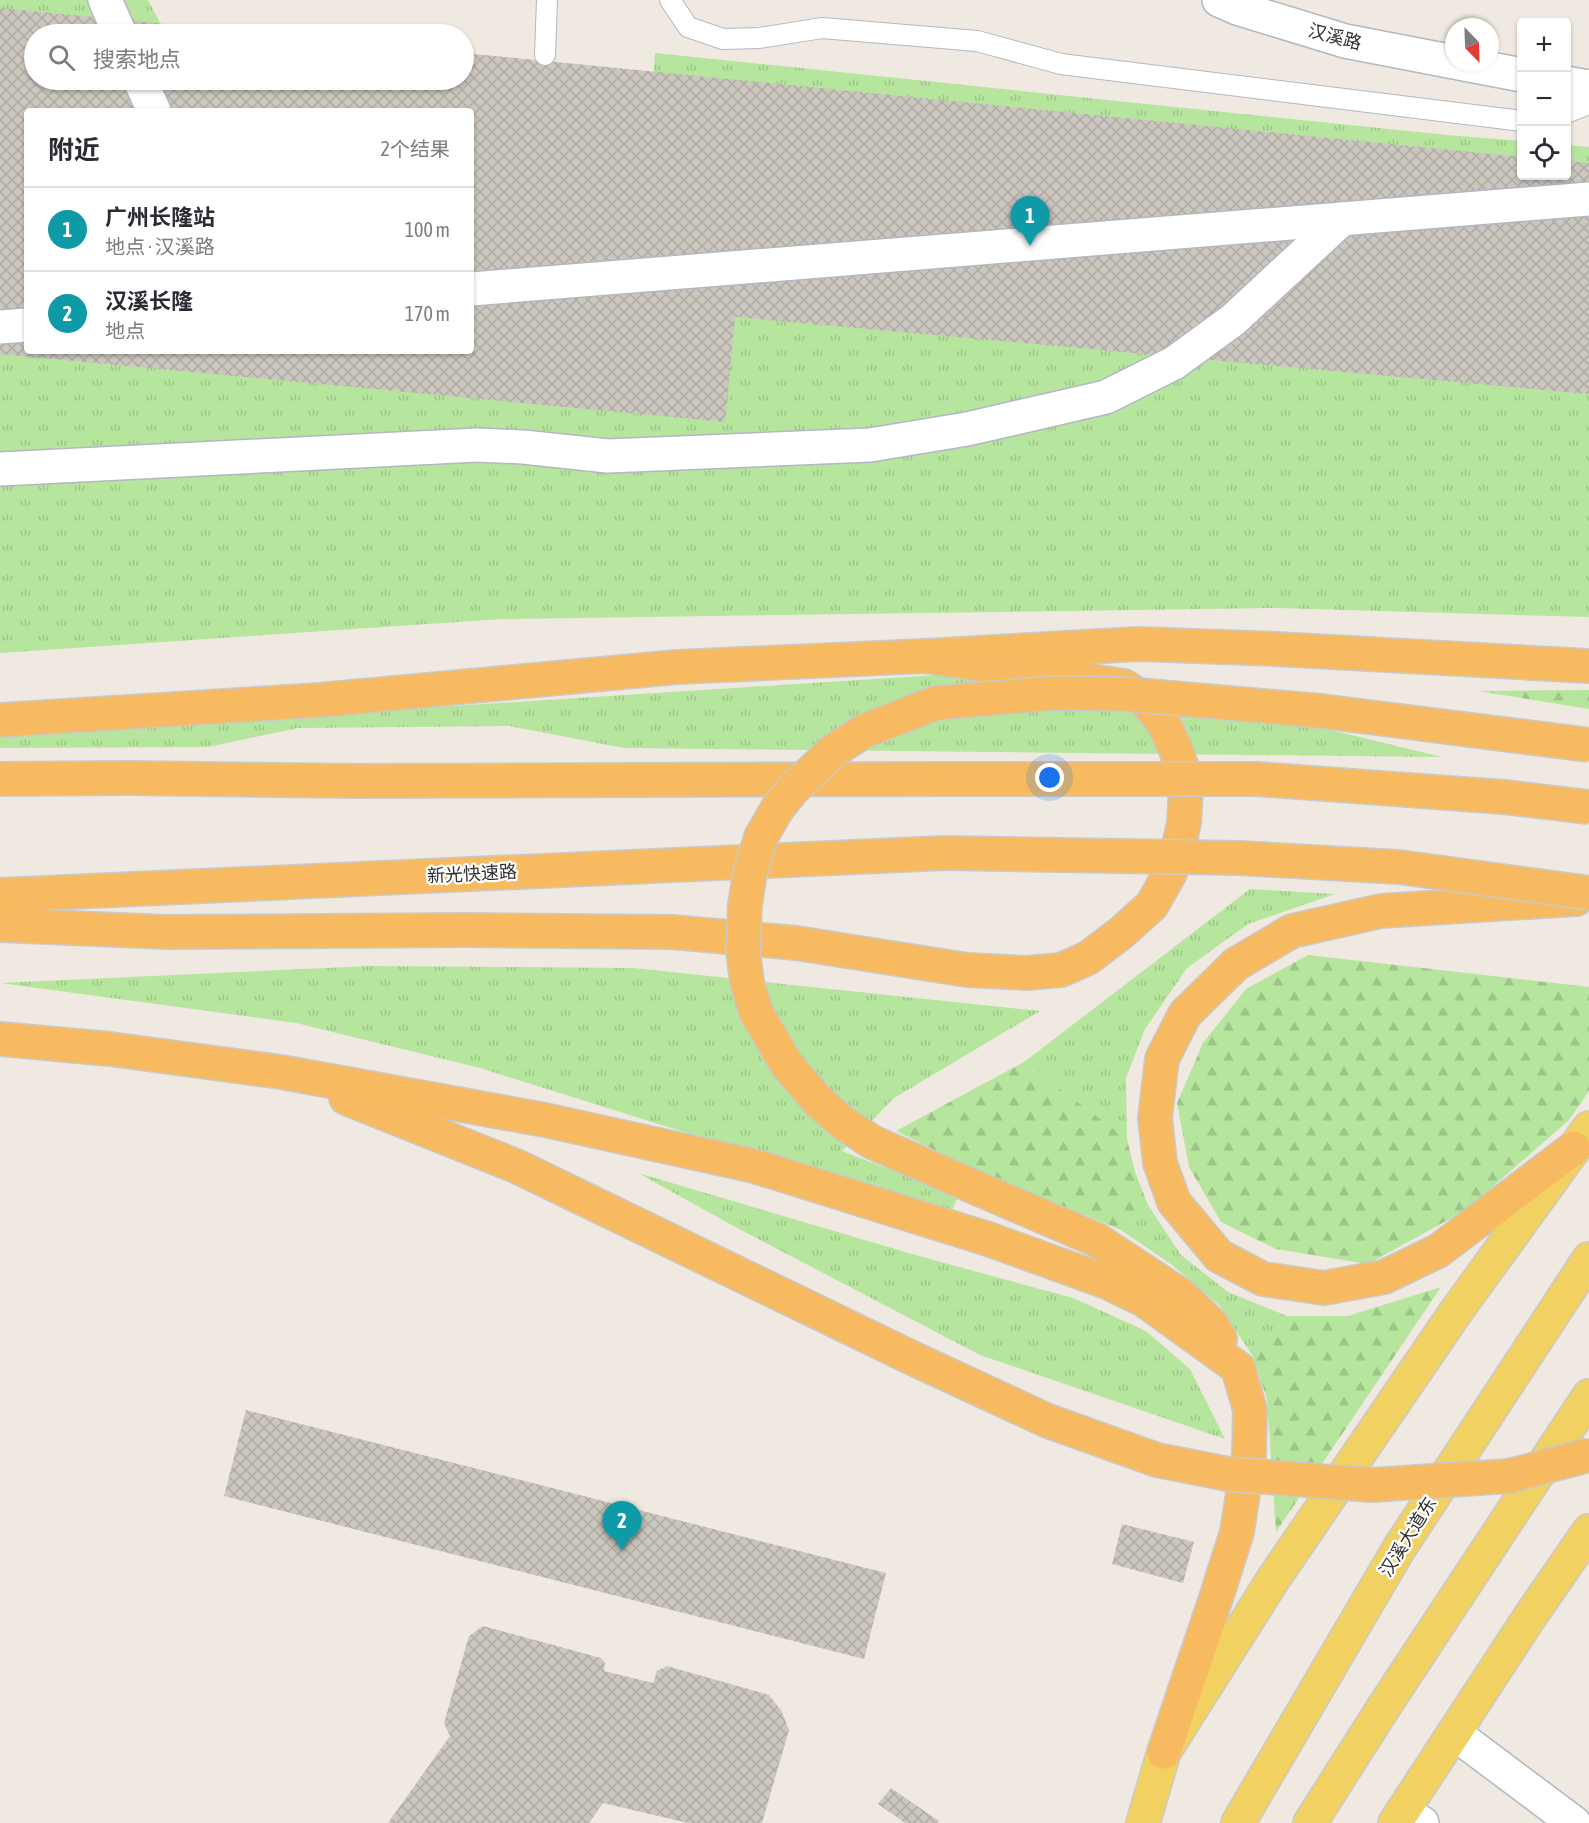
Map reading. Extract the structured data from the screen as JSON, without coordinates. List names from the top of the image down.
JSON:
{
  "streets": {
    "highway": ["新光快速路"],
    "main road": ["汉溪大道东"],
    "street": ["汉溪路"]
  },
  "north": "bottom right",
  "page": {
    "map_buttons": ["+", "−"],
    "search": "搜索地点",
    "heading": ["附近", "2个结果"],
    "list": [
      {
        "mark": "1",
        "name": "广州长隆站",
        "note": "地点 · 汉溪路",
        "value": "100 m"
      },
      {
        "mark": "2",
        "name": "汉溪长隆",
        "note": "地点",
        "value": "170 m"
      }
    ],
    "pins": ["1", "2"]
  }
}
